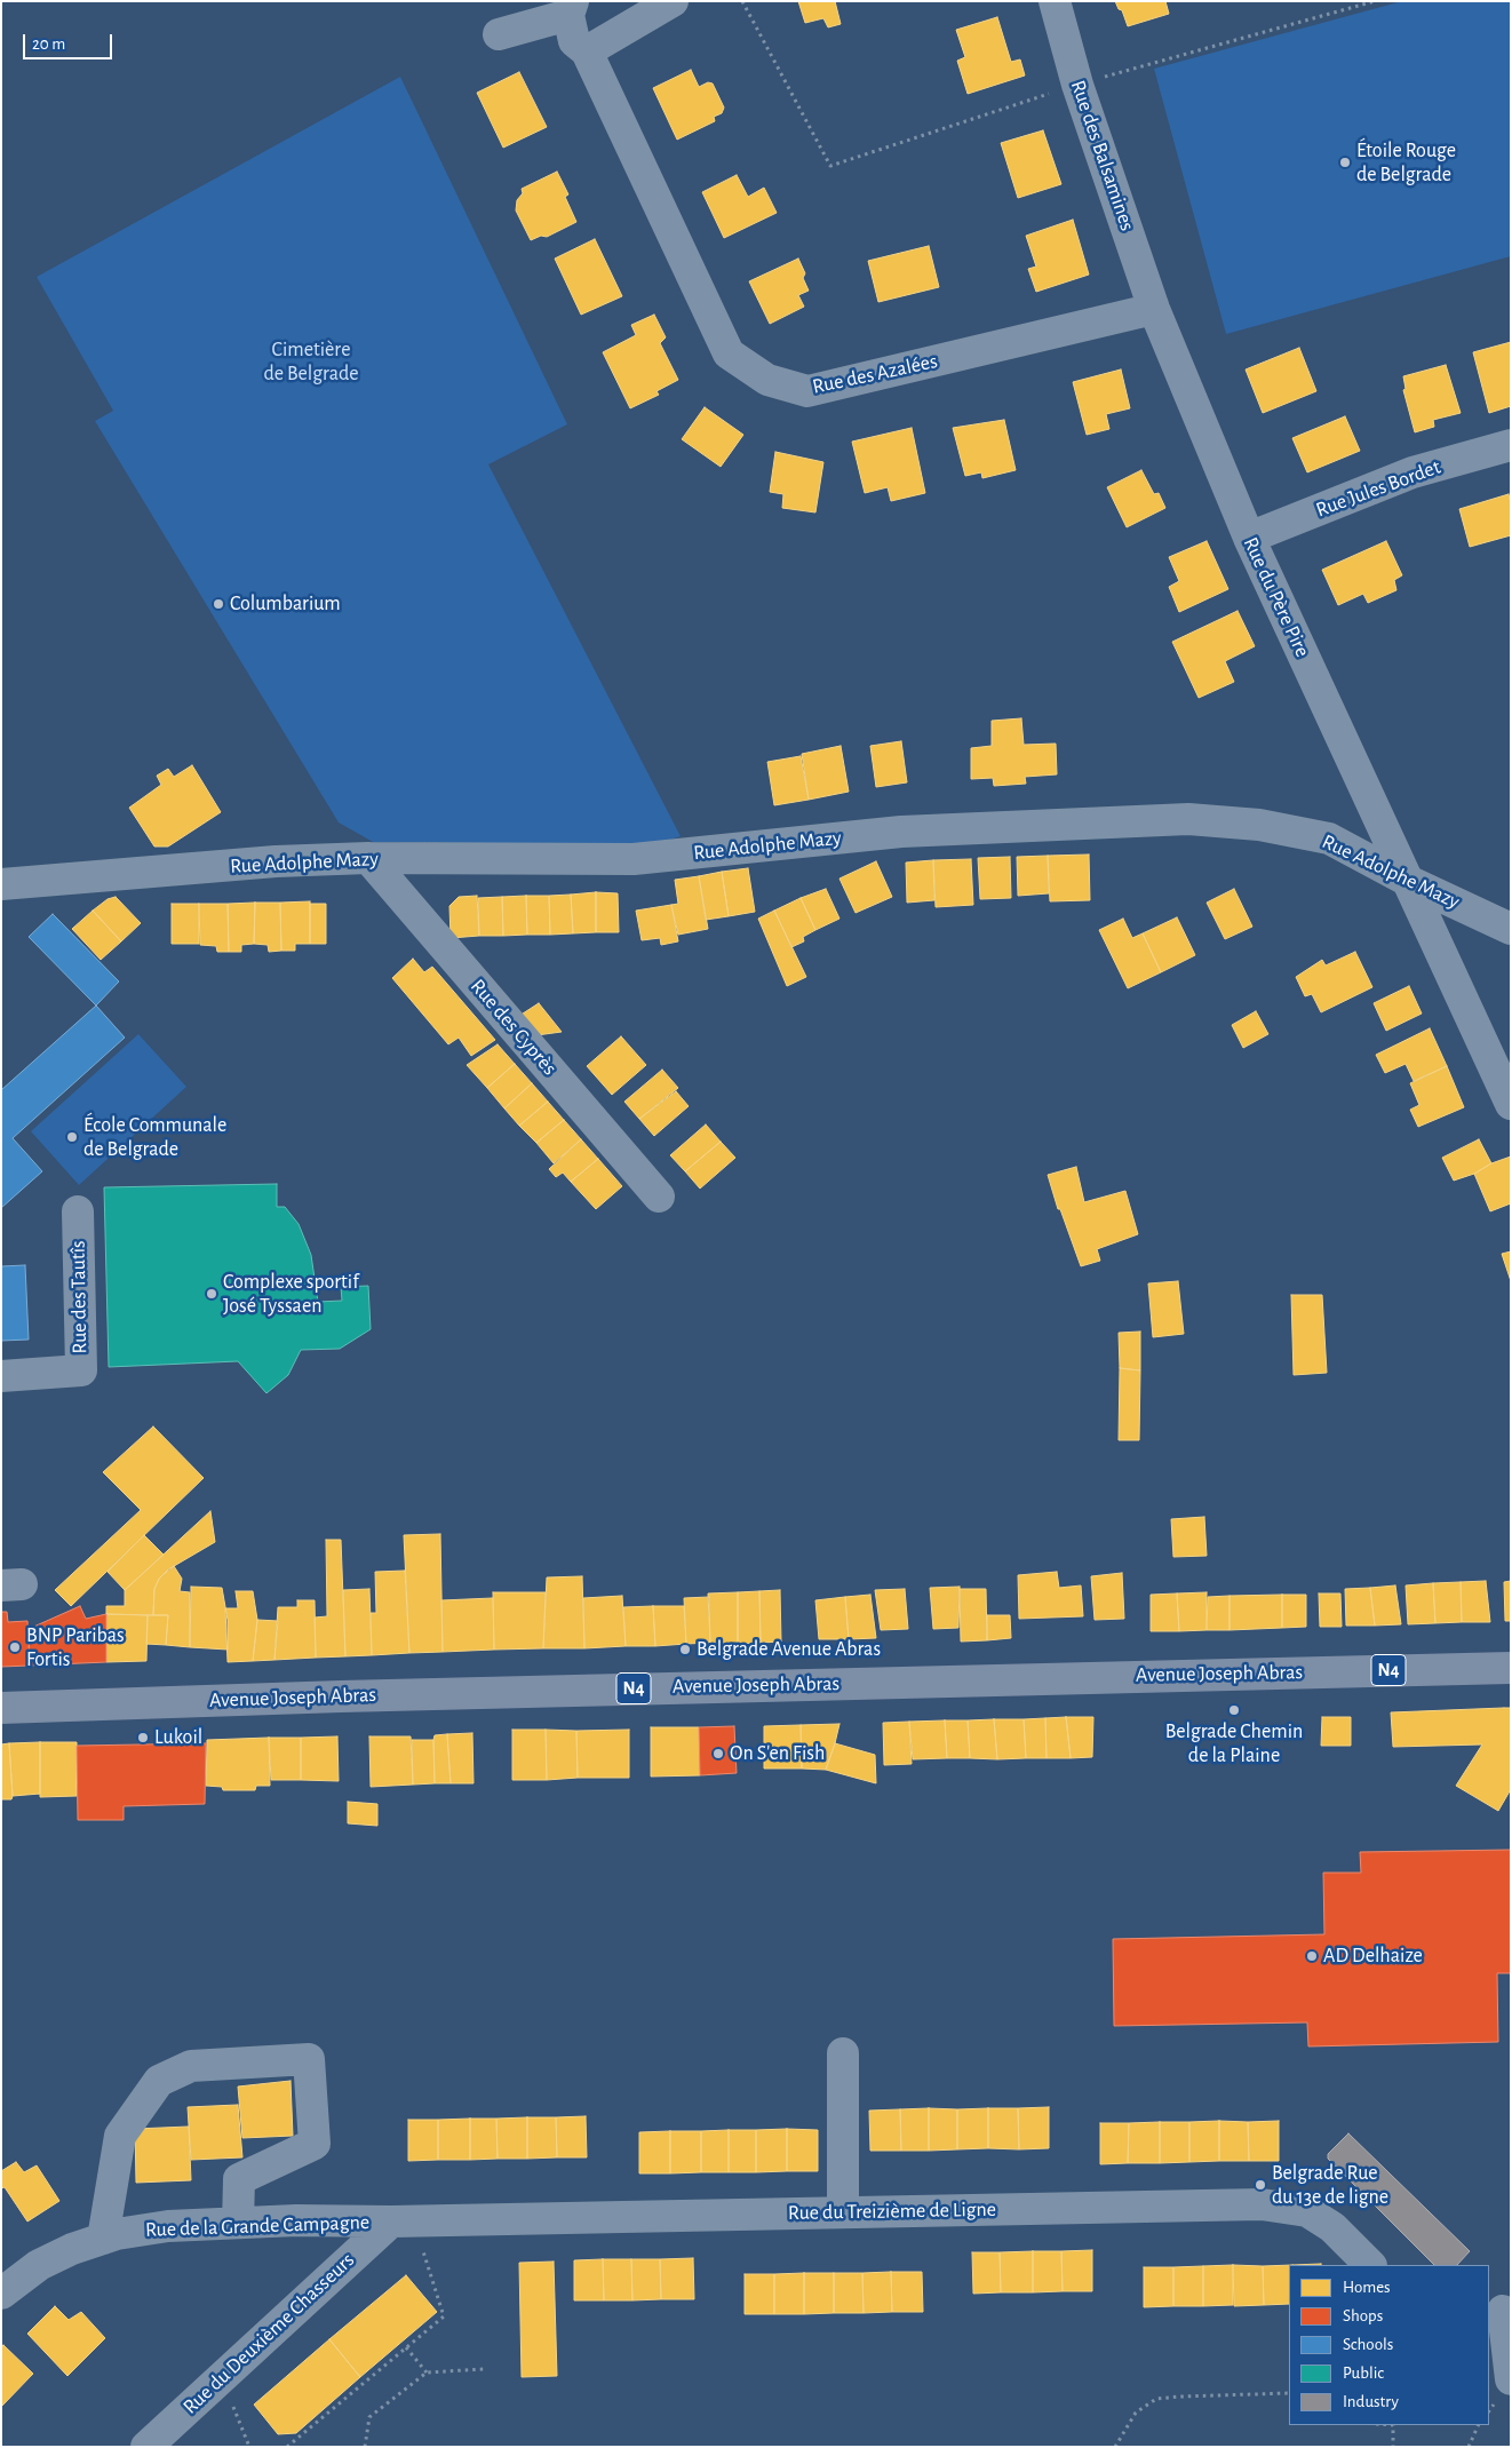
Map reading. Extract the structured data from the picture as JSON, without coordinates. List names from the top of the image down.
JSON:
{
  "streets": {
    "main road": ["N4", "Avenue Joseph Abras"],
    "street": [
      "Rue des Balsamines",
      "Rue des Azalées",
      "Rue Jules Bordet",
      "Rue du Père Pire",
      "Rue Adolphe Mazy",
      "Rue des Cyprès",
      "Rue des Tautîs",
      "Rue du Treizième de Ligne",
      "Rue de la Grande Campagne",
      "Rue du Deuxième Chasseurs"
    ]
  },
  "crossings": [
    ["Rue des Balsamines", "Rue des Azalées"],
    ["Rue des Balsamines", "Rue du Père Pire"],
    ["Rue des Azalées", "Rue du Père Pire"],
    ["Rue Jules Bordet", "Rue du Père Pire"],
    ["Rue du Père Pire", "Rue Adolphe Mazy"],
    ["Rue Adolphe Mazy", "Rue des Cyprès"],
    ["Rue du Treizième de Ligne", "Rue de la Grande Campagne"],
    ["Rue du Treizième de Ligne", "Rue du Deuxième Chasseurs"],
    ["Rue de la Grande Campagne", "Rue du Deuxième Chasseurs"]
  ],
  "parks": ["Cimetière de Belgrade"],
  "places": [
    "Étoile Rouge de Belgrade",
    "Columbarium",
    "École Communale de Belgrade",
    "Complexe sportif José Tyssaen",
    "BNP Paribas Fortis",
    "Belgrade Avenue Abras",
    "Belgrade Chemin de la Plaine",
    "Lukoil",
    "On S'en Fish",
    "AD Delhaize",
    "Belgrade Rue du 13e de ligne"
  ],
  "legend": [
    "Homes",
    "Shops",
    "Schools",
    "Public",
    "Industry"
  ],
  "scale_bar": "20 m"
}
